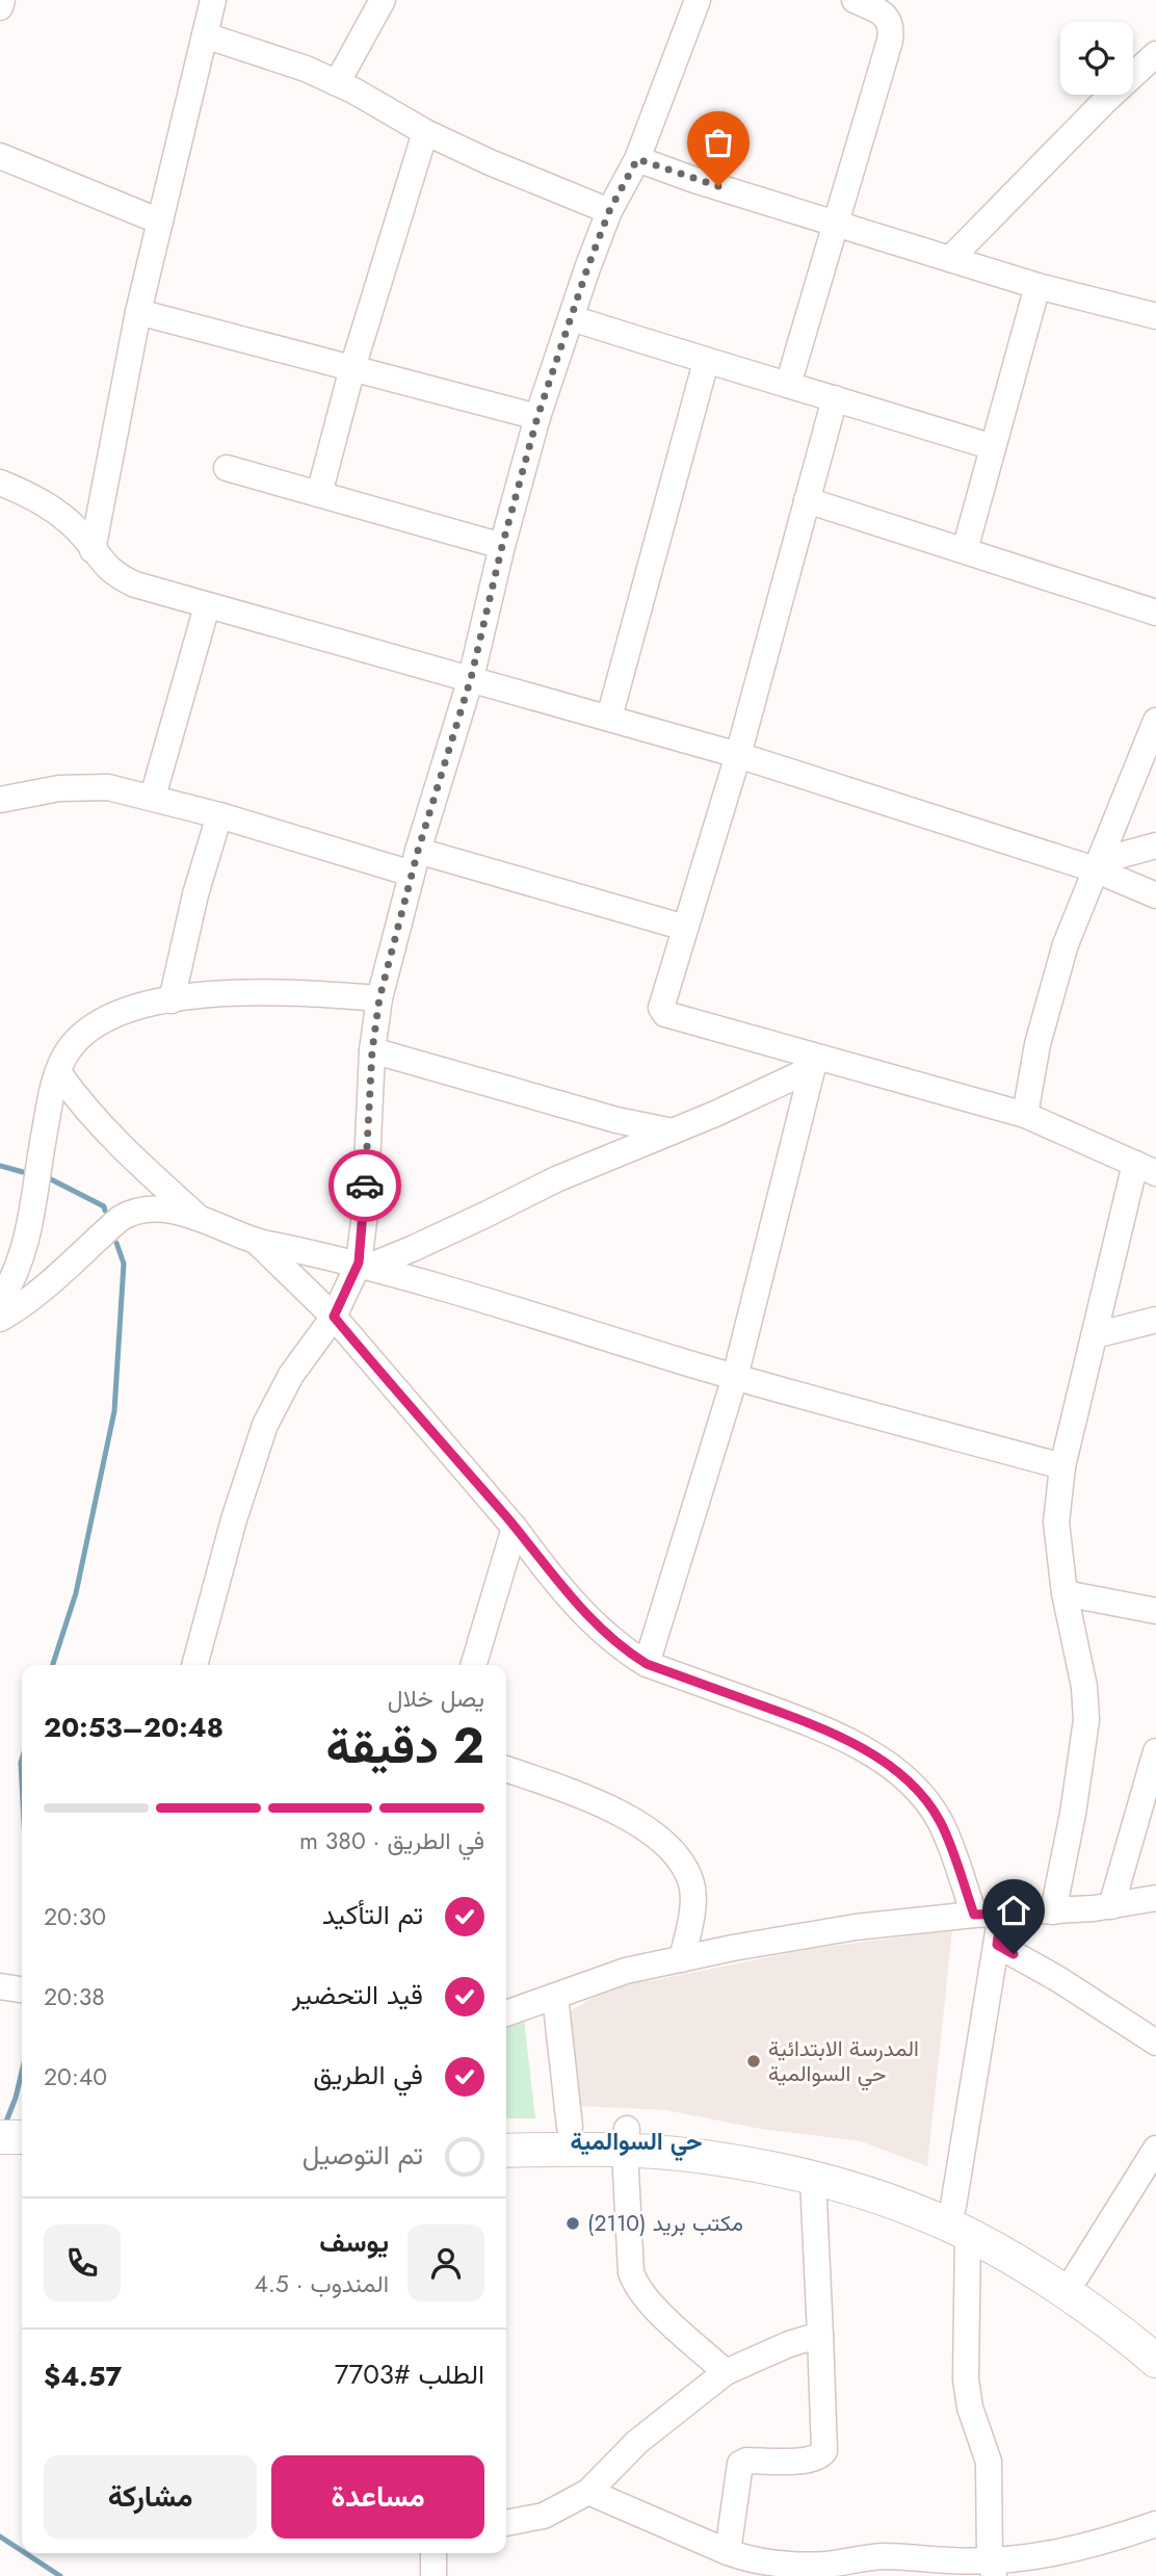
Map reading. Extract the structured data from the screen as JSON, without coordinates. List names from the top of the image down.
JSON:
{
  "districts": ["حي السوالمية"],
  "places": ["المدرسة الابتدائية حي السوالمية", "مكتب بريد (2110)"],
  "page": {
    "heading": ["2 دقيقة", "يصل خلال", "20:48–20:53"],
    "panel": [
      "يوسف",
      "المندوب · 4.5",
      "الطلب #7703",
      "$4.57"
    ],
    "bar": "في الطريق · 380 m",
    "list": [
      ["تم التأكيد", "20:30"],
      ["قيد التحضير", "20:38"],
      ["في الطريق", "20:40"],
      "تم التوصيل"
    ],
    "buttons": ["مساعدة", "مشاركة"]
  }
}
